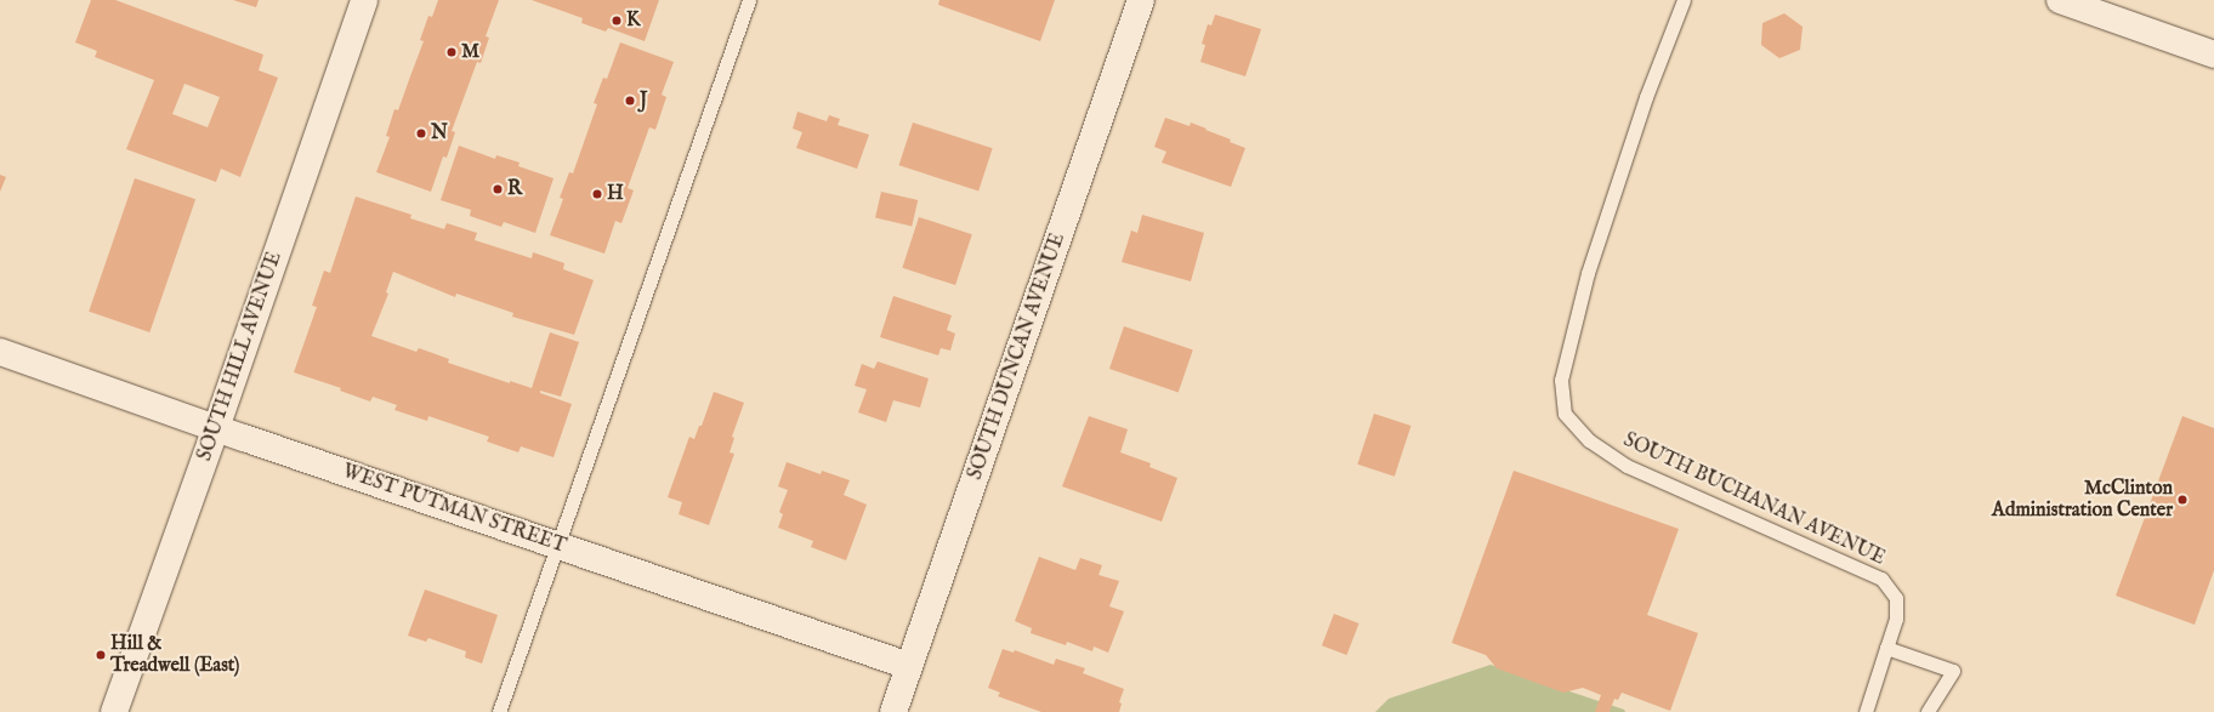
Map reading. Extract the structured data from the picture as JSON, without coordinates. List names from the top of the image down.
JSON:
{
  "streets": {
    "street": ["SOUTH HILL AVENUE", "SOUTH DUNCAN AVENUE", "WEST PUTMAN STREET"],
    "lane": ["SOUTH BUCHANAN AVENUE"]
  },
  "crossings": [
    ["SOUTH HILL AVENUE", "WEST PUTMAN STREET"],
    ["SOUTH DUNCAN AVENUE", "WEST PUTMAN STREET"]
  ],
  "places": [
    "K",
    "M",
    "J",
    "N",
    "R",
    "H",
    "McClinton Administration Center",
    "Hill & Treadwell (East)"
  ]
}
